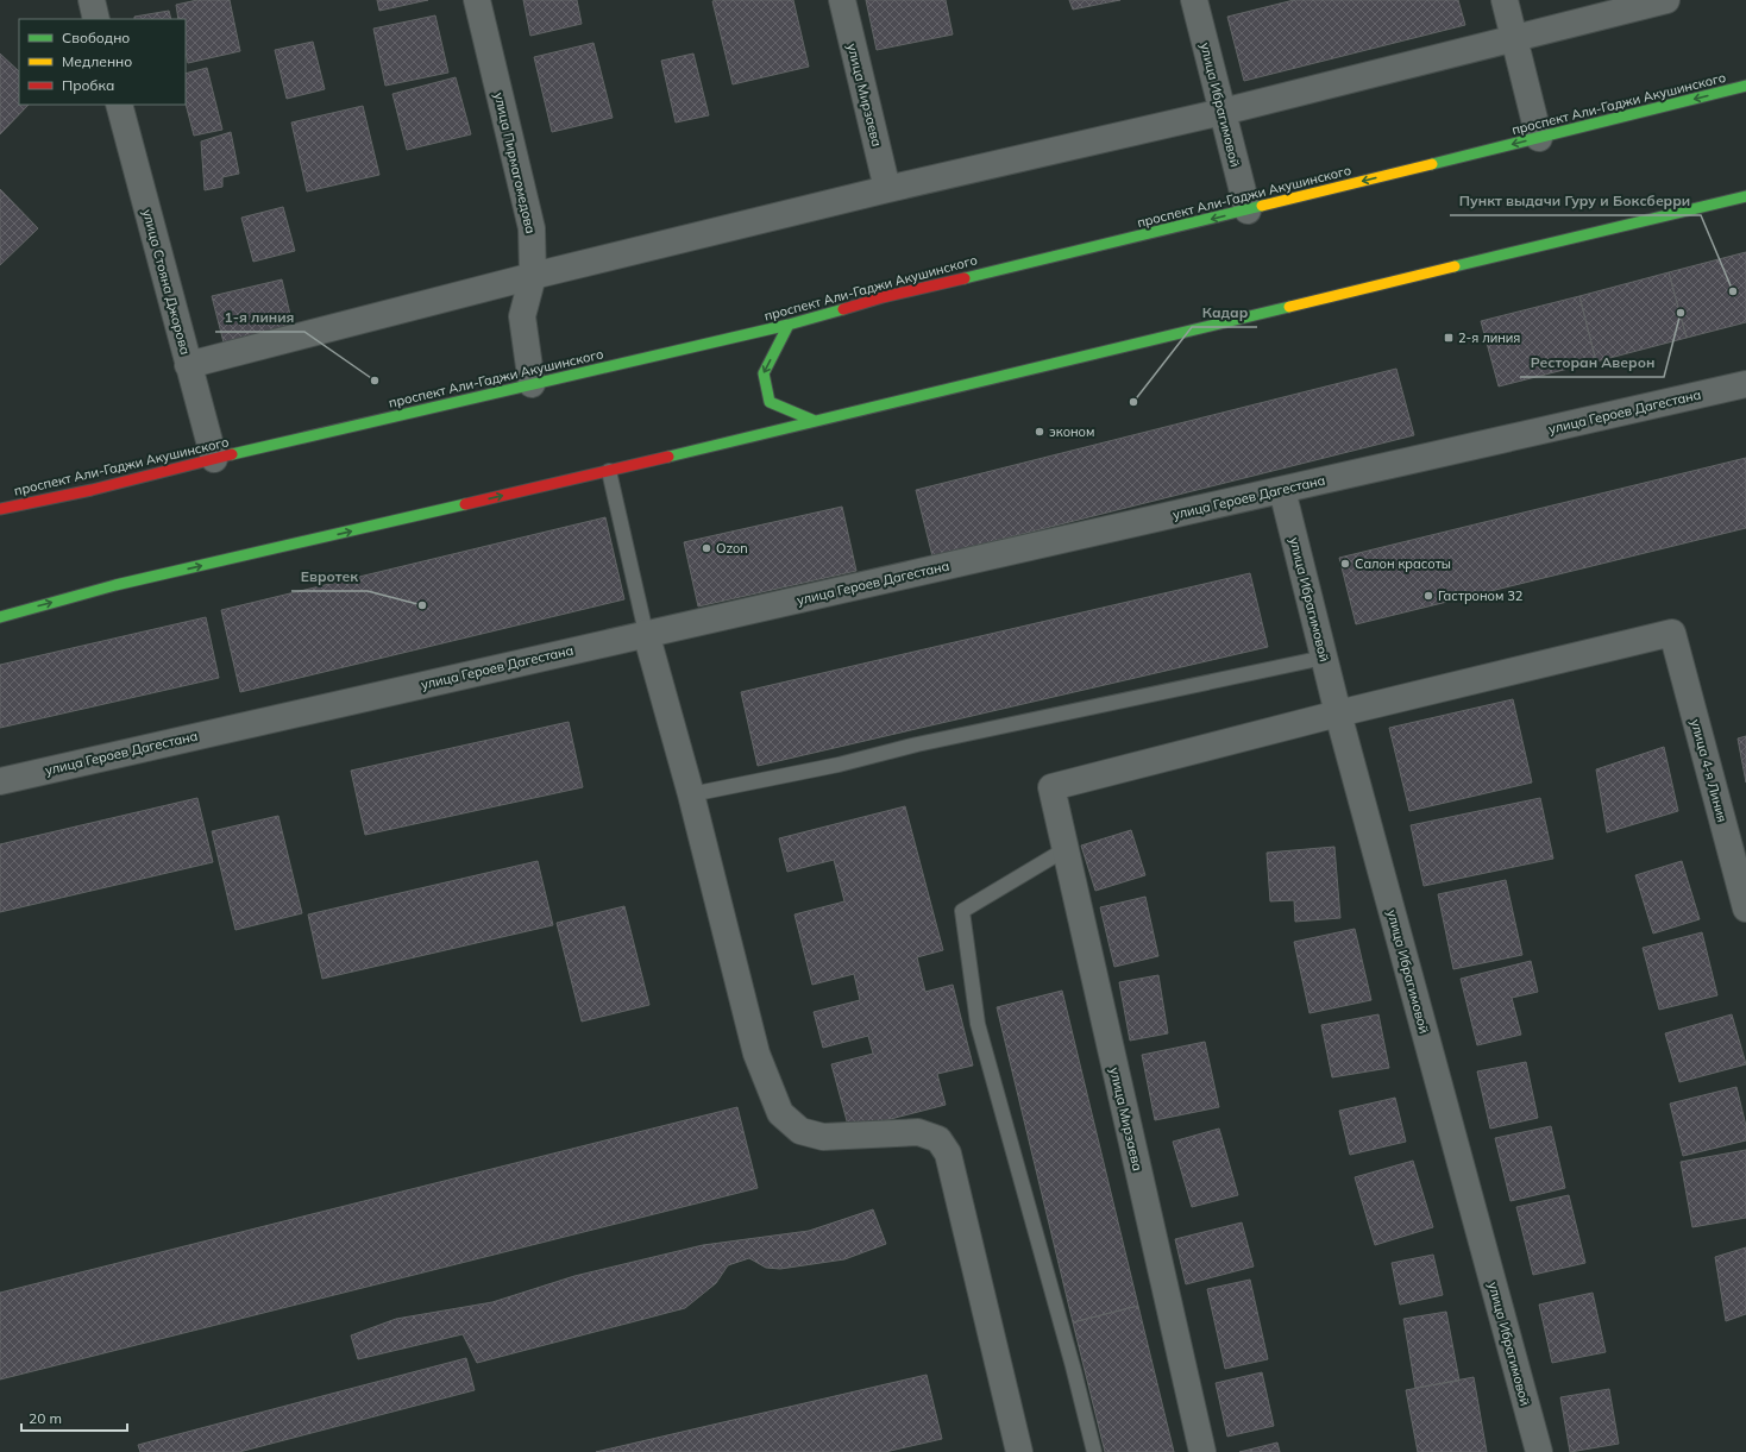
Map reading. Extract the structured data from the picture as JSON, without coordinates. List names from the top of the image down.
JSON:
{
  "streets": {
    "main road": ["проспект Али-Гаджи Акушинского"],
    "street": [
      "улица Мирзаева",
      "улица Ибрагимовой",
      "улица Пирмагомедова",
      "улица Стояна Джорова",
      "улица Героев Дагестана",
      "улица 4-я Линия"
    ]
  },
  "crossings": [
    ["улица Мирзаева", "улица Ибрагимовой"],
    ["улица Мирзаева", "улица 4-я Линия"],
    ["проспект Али-Гаджи Акушинского", "улица Ибрагимовой"],
    ["проспект Али-Гаджи Акушинского", "улица Пирмагомедова"],
    ["проспект Али-Гаджи Акушинского", "улица Стояна Джорова"],
    ["улица Ибрагимовой", "улица Героев Дагестана"],
    ["улица Ибрагимовой", "улица 4-я Линия"]
  ],
  "one_way": ["проспект Али-Гаджи Акушинского"],
  "places": {
    "other": [
      "Пункт выдачи Гуру и Боксберри",
      "Ресторан Аверон",
      "1-я линия",
      "Кадар",
      "эконом",
      "Ozon",
      "Салон красоты",
      "Гастроном 32",
      "Евротек"
    ],
    "transit": ["2-я линия"]
  },
  "legend": ["Свободно", "Медленно", "Пробка"],
  "scale_bar": "20 m"
}
